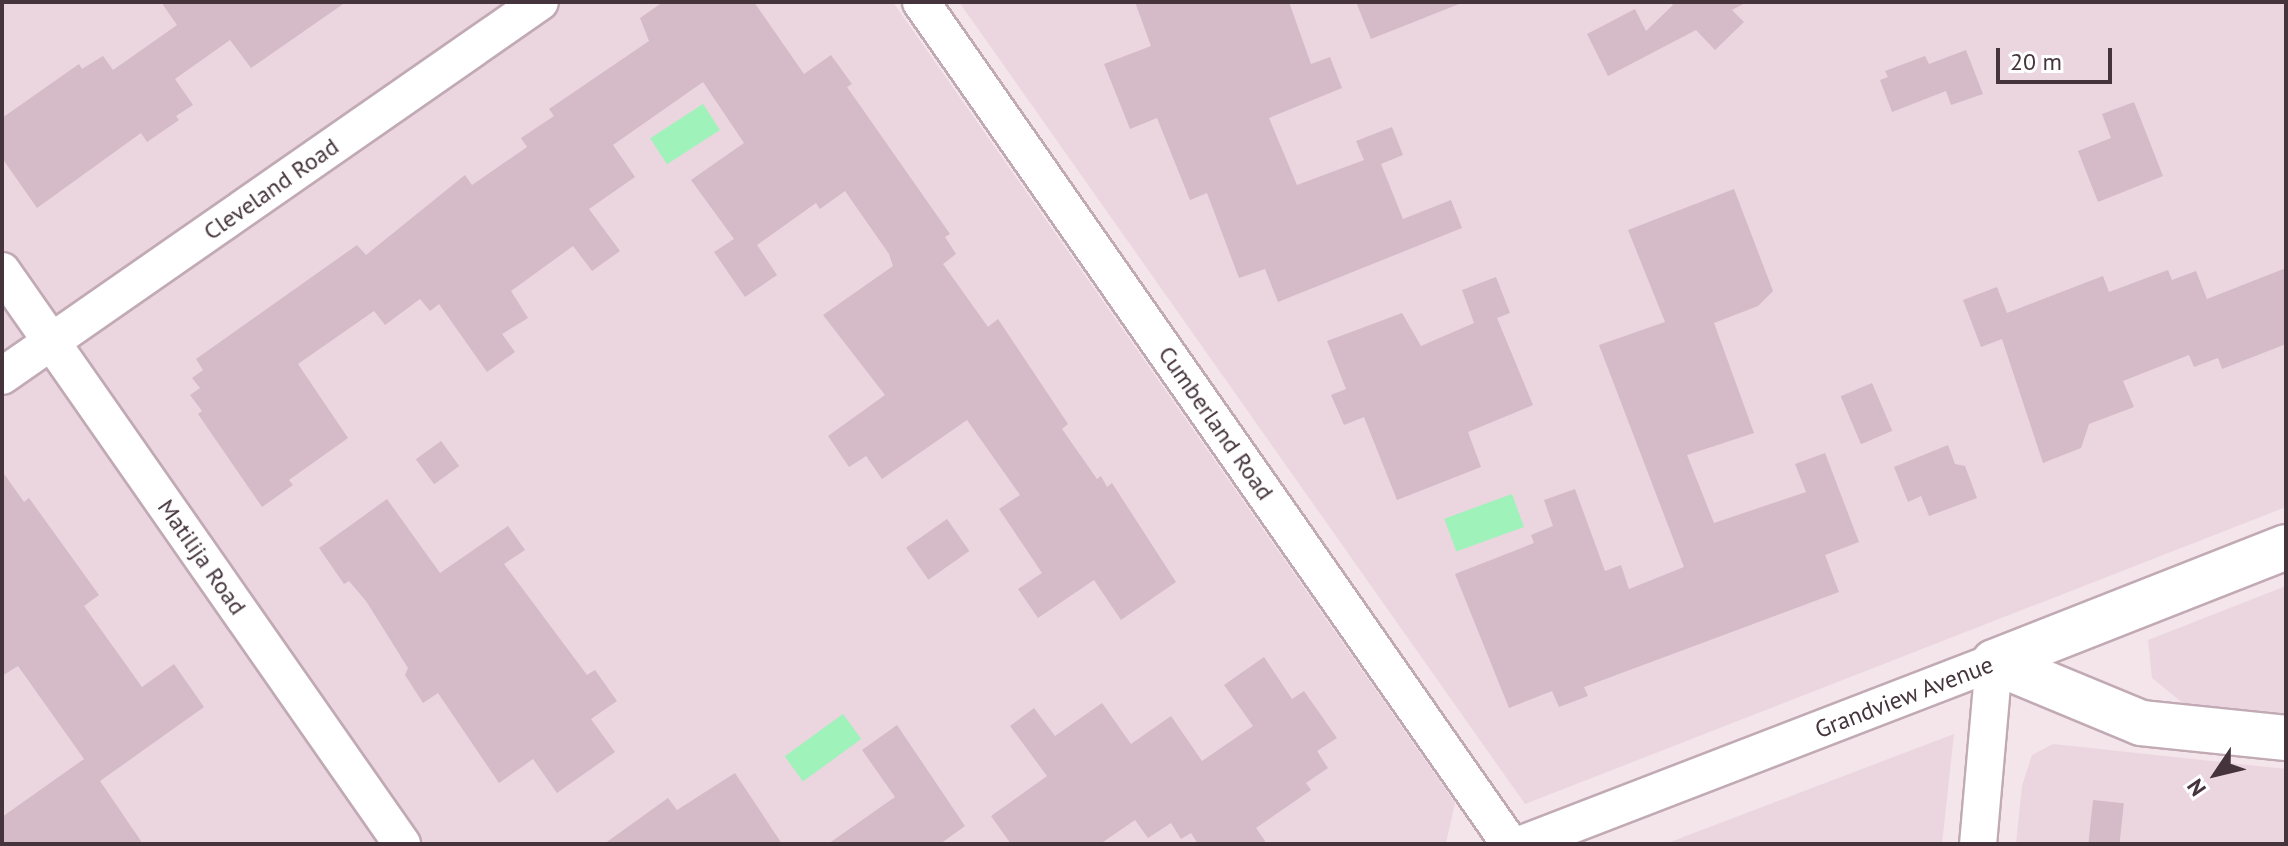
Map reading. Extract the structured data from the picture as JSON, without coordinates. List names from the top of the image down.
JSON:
{
  "streets": {
    "street": [
      "Cleveland Road",
      "Cumberland Road",
      "Matilija Road",
      "Grandview Avenue"
    ]
  },
  "crossings": [
    ["Cleveland Road", "Matilija Road"]
  ],
  "scale_bar": "20 m",
  "north": "bottom left"
}
